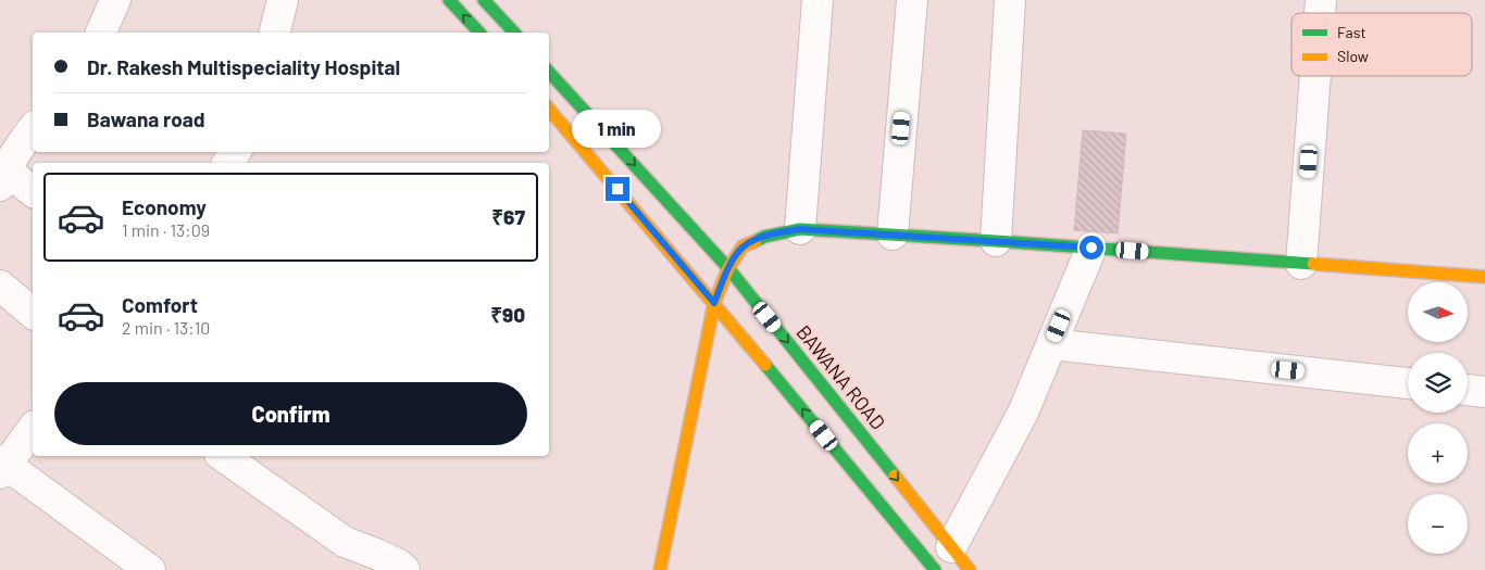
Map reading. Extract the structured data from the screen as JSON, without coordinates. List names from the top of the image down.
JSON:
{
  "streets": {
    "street": ["BAWANA ROAD"]
  },
  "legend": ["Fast", "Slow"],
  "north": "right",
  "page": {
    "banner": ["Dr. Rakesh Multispeciality Hospital", "Bawana road"],
    "bubble": "1 min",
    "list": [
      {
        "name": "Economy",
        "note": "1 min · 13:09",
        "value": "₹67"
      },
      {
        "name": "Comfort",
        "note": "2 min · 13:10",
        "value": "₹90"
      }
    ],
    "map_buttons": ["+", "−"],
    "buttons": "Confirm"
  }
}
